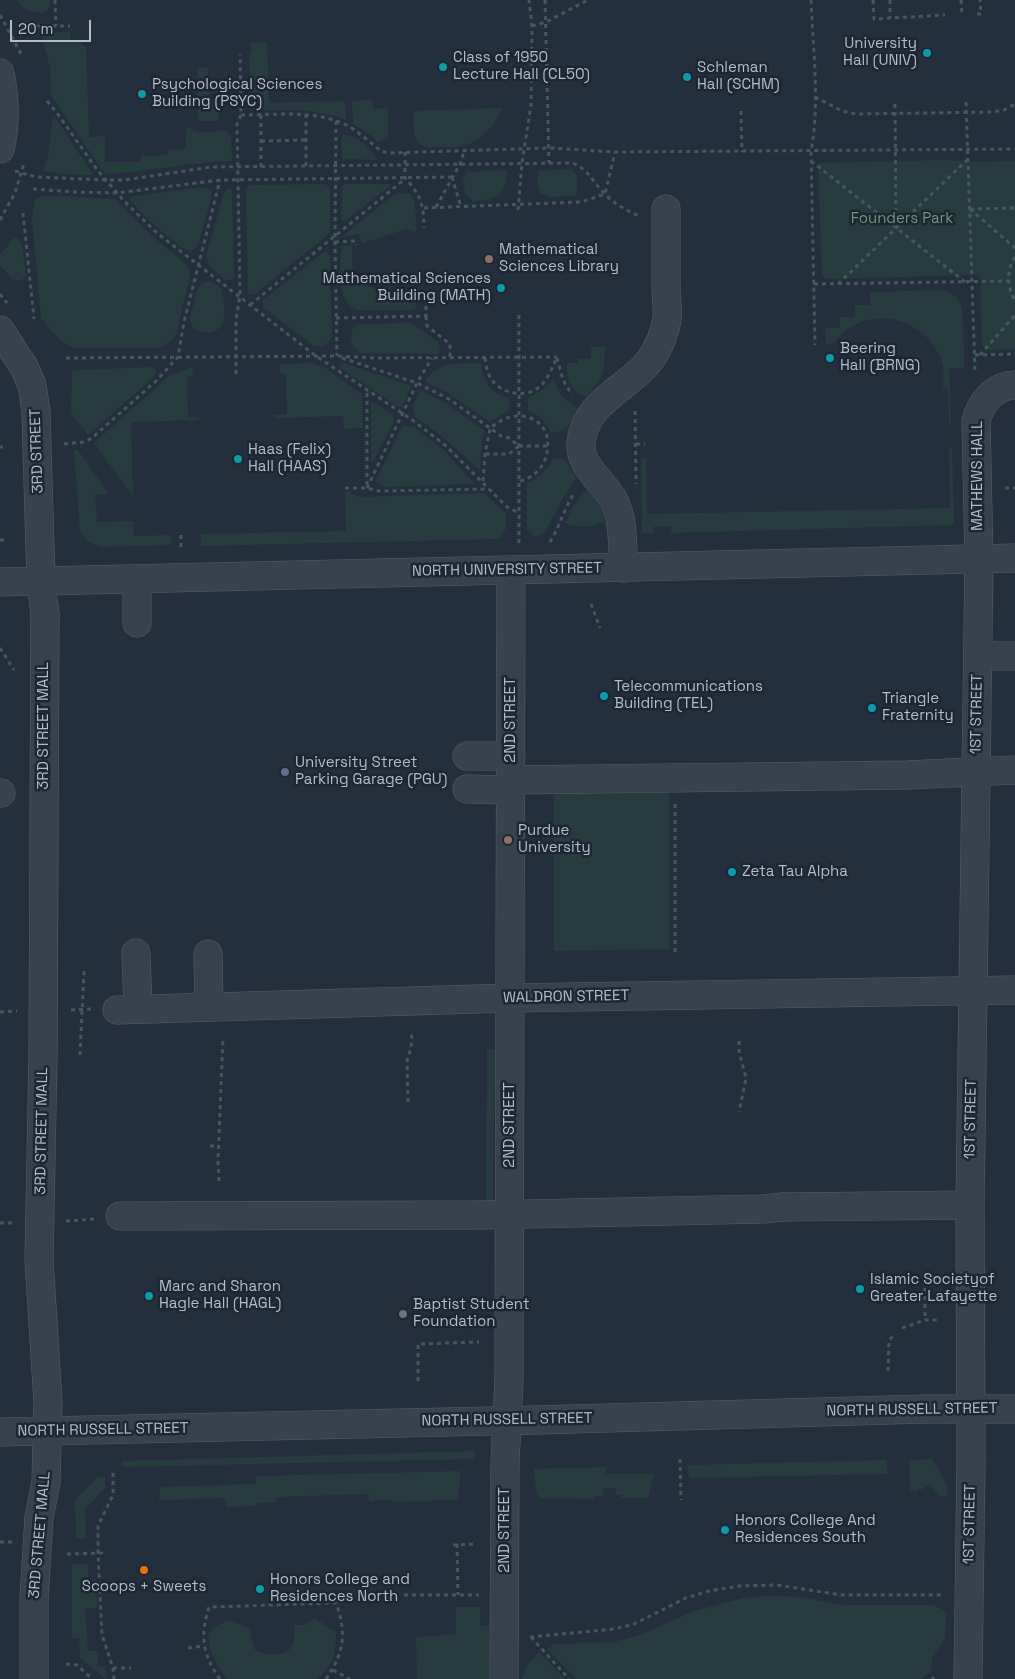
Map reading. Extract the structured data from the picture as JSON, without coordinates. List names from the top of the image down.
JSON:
{
  "streets": {
    "street": [
      "3RD STREET",
      "MATHEWS HALL",
      "NORTH UNIVERSITY STREET",
      "1ST STREET",
      "2ND STREET",
      "3RD STREET MALL",
      "WALDRON STREET",
      "NORTH RUSSELL STREET"
    ]
  },
  "crossings": [
    ["3RD STREET", "NORTH UNIVERSITY STREET"],
    ["3RD STREET", "3RD STREET MALL"],
    ["MATHEWS HALL", "NORTH UNIVERSITY STREET"],
    ["MATHEWS HALL", "1ST STREET"],
    ["NORTH UNIVERSITY STREET", "1ST STREET"],
    ["NORTH UNIVERSITY STREET", "2ND STREET"],
    ["NORTH UNIVERSITY STREET", "3RD STREET MALL"],
    ["1ST STREET", "WALDRON STREET"],
    ["1ST STREET", "NORTH RUSSELL STREET"],
    ["2ND STREET", "WALDRON STREET"],
    ["2ND STREET", "NORTH RUSSELL STREET"],
    ["3RD STREET MALL", "NORTH RUSSELL STREET"]
  ],
  "parks": ["Founders Park"],
  "places": [
    "University Hall (UNIV)",
    "Class of 1950 Lecture Hall (CL50)",
    "Schleman Hall (SCHM)",
    "Psychological Sciences Building (PSYC)",
    "Mathematical Sciences Library",
    "Mathematical Sciences Building (MATH)",
    "Beering Hall (BRNG)",
    "Haas (Felix) Hall (HAAS)",
    "Telecommunications Building (TEL)",
    "Triangle Fraternity",
    "University Street Parking Garage (PGU)",
    "Purdue University",
    "Zeta Tau Alpha",
    "Islamic Societyof Greater Lafayette",
    "Marc and Sharon Hagle Hall (HAGL)",
    "Baptist Student Foundation",
    "Honors College And Residences South",
    "Scoops + Sweets",
    "Honors College and Residences North"
  ],
  "scale_bar": "20 m"
}
